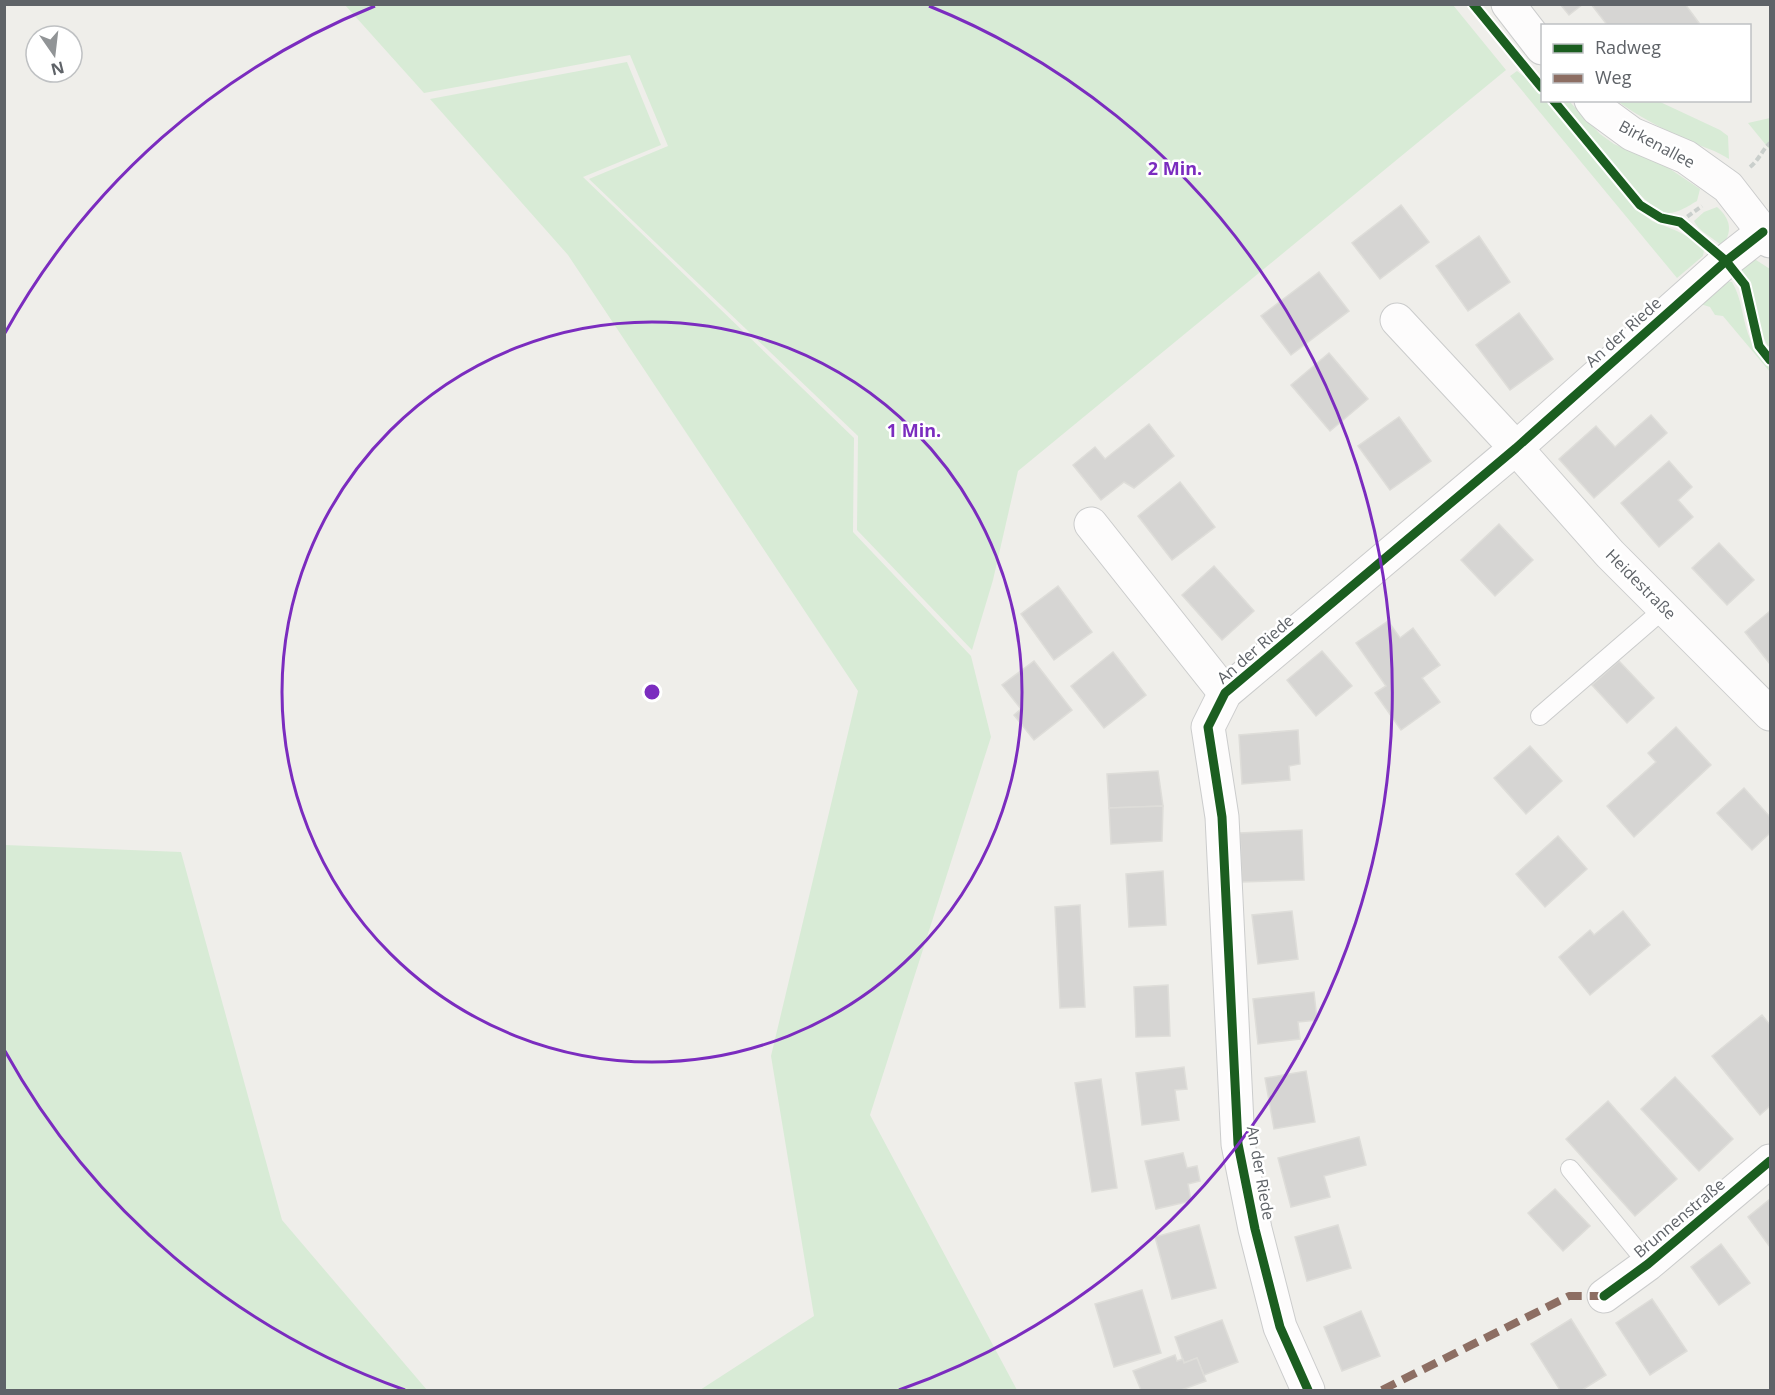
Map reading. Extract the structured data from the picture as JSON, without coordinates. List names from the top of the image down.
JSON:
{
  "streets": {
    "street": [
      "Birkenallee",
      "An der Riede",
      "Heidestraße",
      "Brunnenstraße"
    ]
  },
  "crossings": [
    ["Birkenallee", "An der Riede"],
    ["An der Riede", "Heidestraße"]
  ],
  "legend": ["Radweg", "Weg"],
  "north": "bottom",
  "rings": ["2 Min.", "1 Min."]
}
